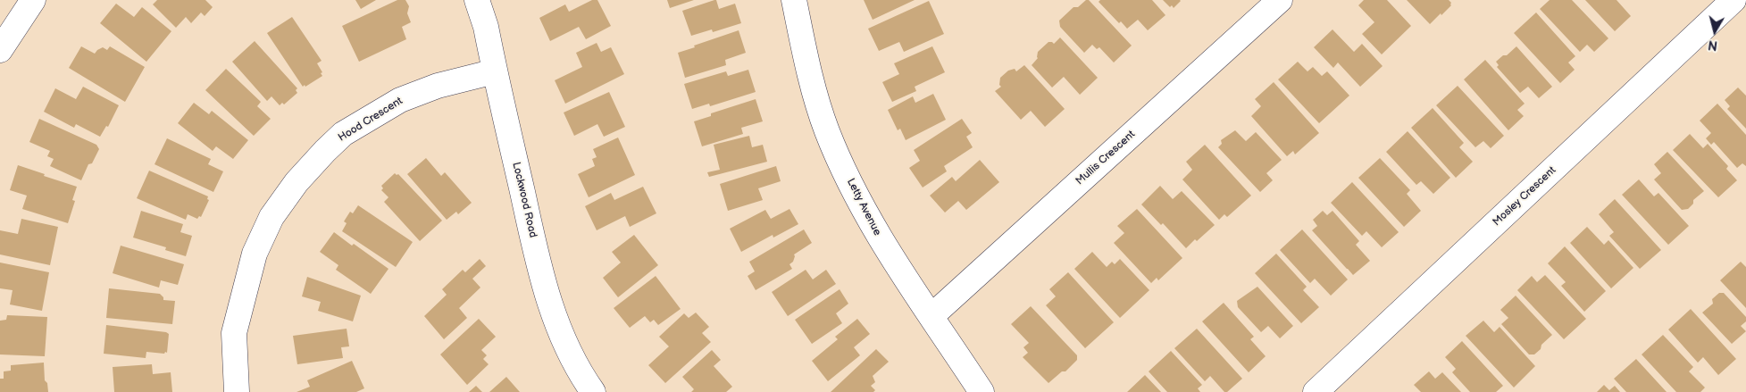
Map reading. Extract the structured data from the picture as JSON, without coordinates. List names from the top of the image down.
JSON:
{
  "streets": {
    "street": [
      "Hood Crescent",
      "Mullis Crescent",
      "Mosley Crescent",
      "Lockwood Road",
      "Letty Avenue"
    ]
  },
  "crossings": [
    ["Hood Crescent", "Lockwood Road"],
    ["Mullis Crescent", "Letty Avenue"]
  ],
  "north": "bottom"
}
